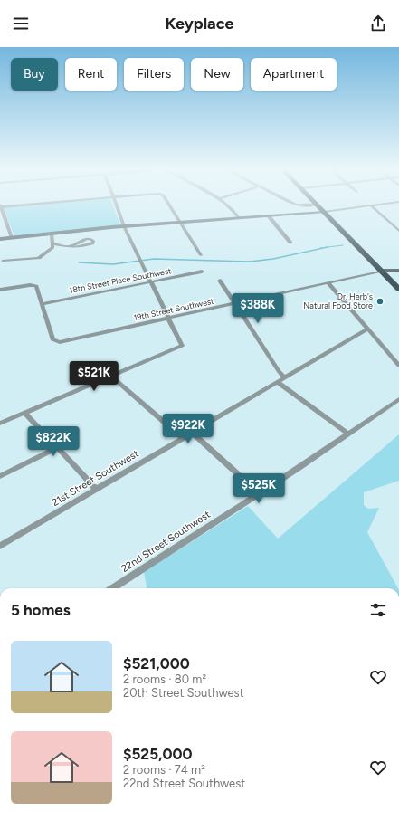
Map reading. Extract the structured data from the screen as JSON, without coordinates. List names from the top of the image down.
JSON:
{
  "streets": {
    "street": [
      "18th Street Place Southwest",
      "19th Street Southwest",
      "21st Street Southwest",
      "22nd Street Southwest"
    ]
  },
  "crossings": [
    ["18th Street Place Southwest", "19th Street Southwest"]
  ],
  "places": ["Dr. Herb's Natural Food Store"],
  "page": {
    "header": "Keyplace",
    "chip": [
      "Buy",
      "Rent",
      "Filters",
      "New",
      "Apartment"
    ],
    "price": [
      "$388K",
      "$521K",
      "$922K",
      "$822K",
      "$525K"
    ],
    "heading": "5 homes",
    "list": [
      {
        "name": "$521,000",
        "note": "2 rooms · 80 m² · 20th Street Southwest"
      },
      {
        "name": "$525,000",
        "note": "2 rooms · 74 m² · 22nd Street Southwest"
      }
    ]
  }
}
